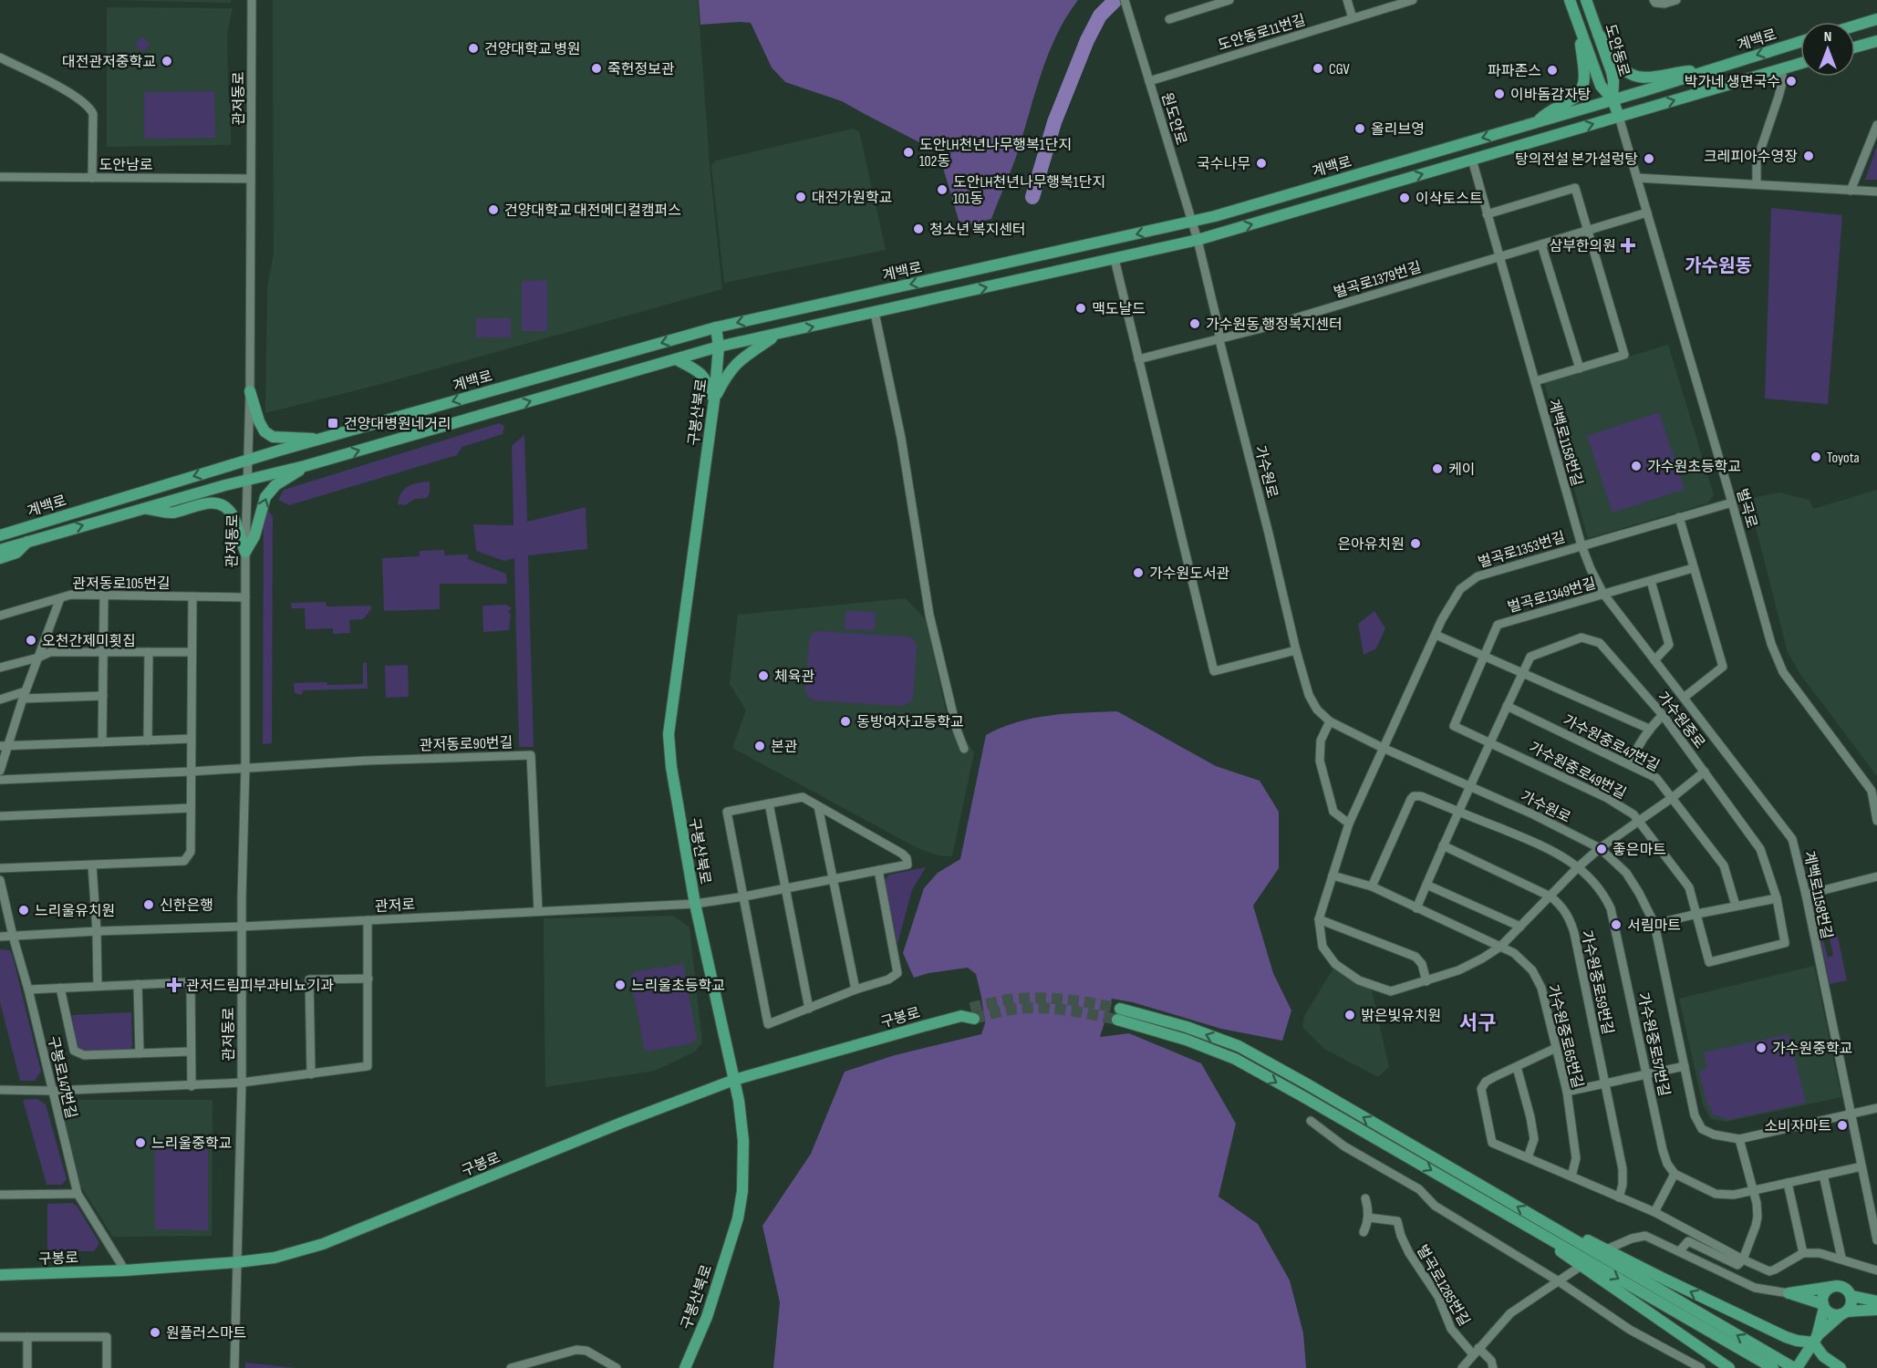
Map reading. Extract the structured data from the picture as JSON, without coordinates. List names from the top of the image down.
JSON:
{
  "streets": {
    "main road": [
      "계백로",
      "도안동로",
      "구봉산북로",
      "구봉로"
    ],
    "street": [
      "도안동로11번길",
      "관저동로",
      "원도안로",
      "도안남로",
      "벌곡로1379번길",
      "계백로1158번길",
      "가수원로",
      "벌곡로",
      "벌곡로1353번길",
      "관저동로105번길",
      "벌곡로1349번길",
      "가수원중로",
      "가수원중로47번길",
      "관저동로90번길",
      "가수원중로49번길",
      "관저로",
      "가수원중로59번길",
      "가수원중로65번길",
      "가수원중로57번길",
      "구봉로147번길",
      "벌곡로1285번길"
    ]
  },
  "crossings": [
    ["도안동로11번길", "원도안로"],
    ["계백로", "도안동로"],
    ["계백로", "관저동로"],
    ["계백로", "원도안로"],
    ["계백로", "구봉산북로"],
    ["계백로", "계백로1158번길"],
    ["계백로", "가수원로"],
    ["계백로", "벌곡로"],
    ["관저동로", "도안남로"],
    ["관저동로", "관저동로105번길"],
    ["관저동로", "관저동로90번길"],
    ["관저동로", "관저로"],
    ["관저동로", "구봉로"],
    ["원도안로", "가수원로"],
    ["벌곡로1379번길", "계백로1158번길"],
    ["벌곡로1379번길", "가수원로"],
    ["벌곡로1379번길", "벌곡로"],
    ["구봉산북로", "관저로"],
    ["구봉산북로", "구봉로"],
    ["계백로1158번길", "가수원로"],
    ["계백로1158번길", "벌곡로1353번길"],
    ["계백로1158번길", "벌곡로1349번길"],
    ["가수원로", "벌곡로1353번길"],
    ["가수원로", "가수원중로"],
    ["벌곡로", "벌곡로1353번길"],
    ["벌곡로1353번길", "가수원중로65번길"],
    ["벌곡로1349번길", "가수원중로"],
    ["벌곡로1349번길", "가수원중로49번길"],
    ["가수원중로", "가수원중로47번길"],
    ["가수원중로", "가수원중로49번길"],
    ["가수원중로", "가수원중로59번길"],
    ["가수원중로", "가수원중로65번길"],
    ["가수원중로", "가수원중로57번길"],
    ["관저동로90번길", "관저로"],
    ["관저로", "구봉로147번길"],
    ["구봉로", "구봉로147번길"],
    ["가수원중로65번길", "가수원중로57번길"]
  ],
  "districts": ["가수원동", "서구"],
  "places": {
    "other": [
      "건양대학교 병원",
      "대전관저중학교",
      "죽헌정보관",
      "CGV",
      "파파존스",
      "박가네 생면국수",
      "이바돔감자탕",
      "올리브영",
      "도안LH천년나무행복1단지 102동",
      "크레피아수영장",
      "탕의전설 본가설렁탕",
      "국수나무",
      "도안LH천년나무행복1단지 101동",
      "대전가원학교",
      "이삭토스트",
      "건양대학교 대전메디컬캠퍼스",
      "청소년 복지센터",
      "맥도날드",
      "가수원동 행정복지센터",
      "Toyota",
      "가수원초등학교",
      "케이",
      "은아유치원",
      "가수원도서관",
      "오천간제미횟집",
      "체육관",
      "동방여자고등학교",
      "본관",
      "좋은마트",
      "신한은행",
      "느리울유치원",
      "서림마트",
      "느리울초등학교",
      "밝은빛유치원",
      "가수원중학교",
      "소비자마트",
      "느리울중학교",
      "원플러스마트"
    ],
    "health": ["삼부한의원", "관저드림피부과비뇨기과"],
    "transit": ["건양대병원네거리"]
  },
  "north": "top"
}
